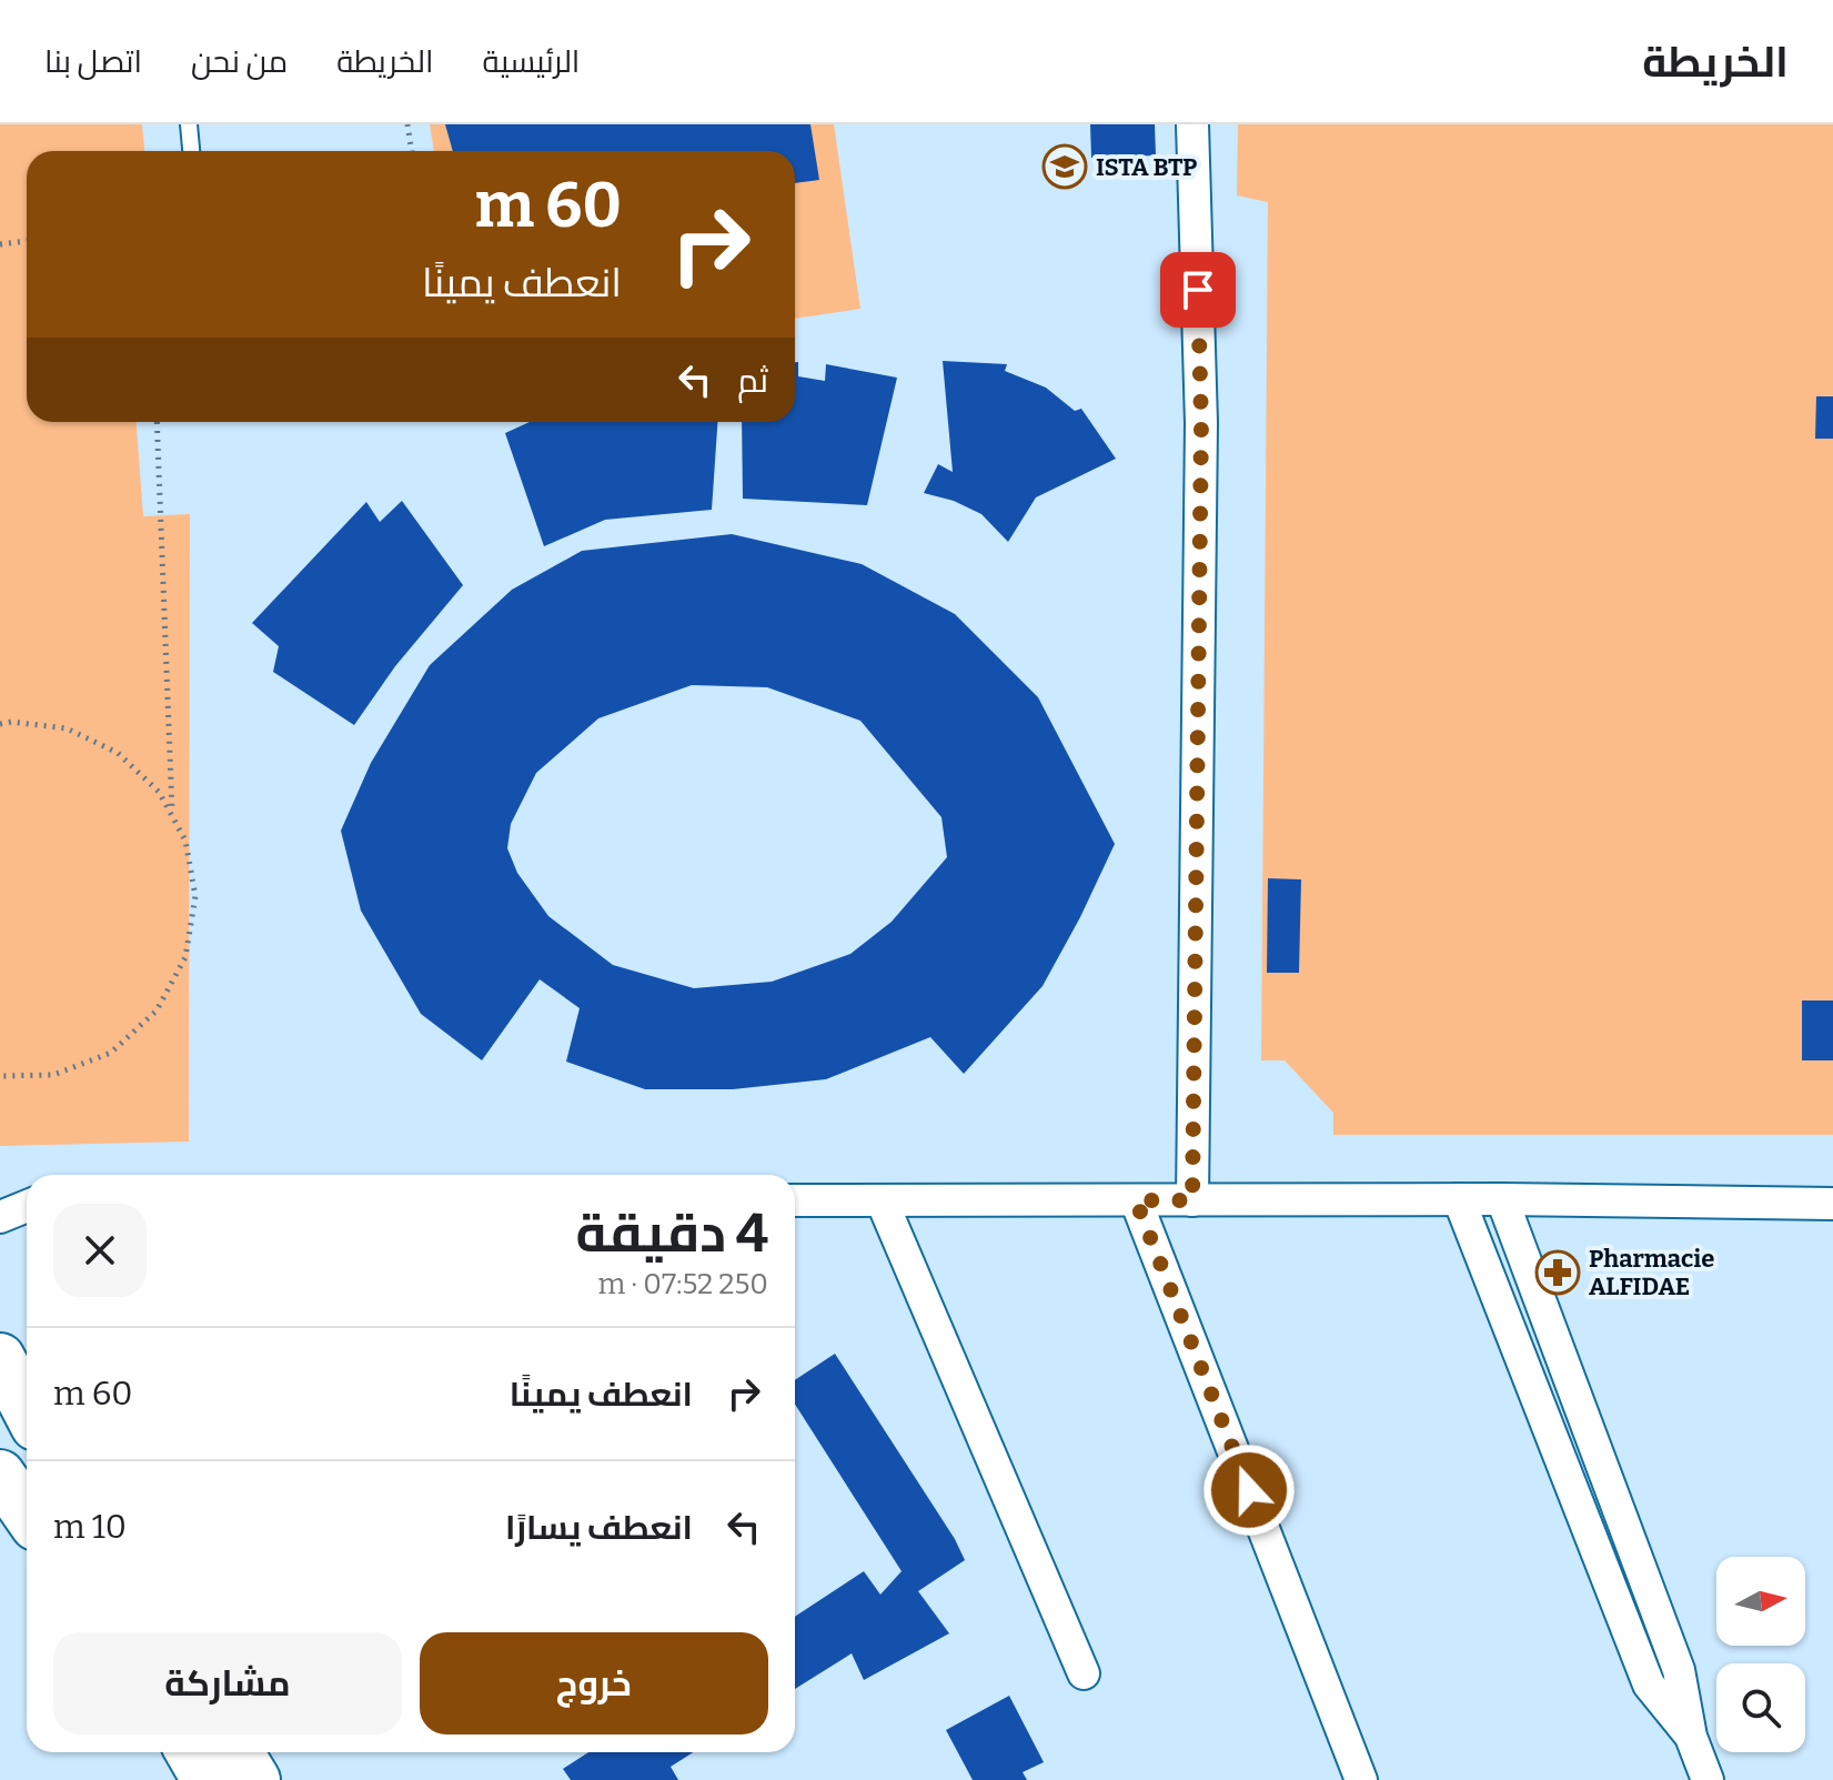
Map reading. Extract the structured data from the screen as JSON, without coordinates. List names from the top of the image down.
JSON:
{
  "places": {
    "school or university": ["ISTA BTP"],
    "pharmacy": ["Pharmacie ALFIDAE"]
  },
  "north": "right",
  "page": {
    "header": "الخريطة",
    "nav": [
      "الرئيسية",
      "الخريطة",
      "من نحن",
      "اتصل بنا"
    ],
    "turn": ["60 m", "انعطف يمينًا"],
    "then": "ثم",
    "heading": ["4 دقيقة", "250 m · 07:52"],
    "list": [
      {
        "name": "انعطف يمينًا",
        "value": "60 m"
      },
      {
        "name": "انعطف يسارًا",
        "value": "10 m"
      }
    ],
    "buttons": ["خروج", "مشاركة"]
  }
}
